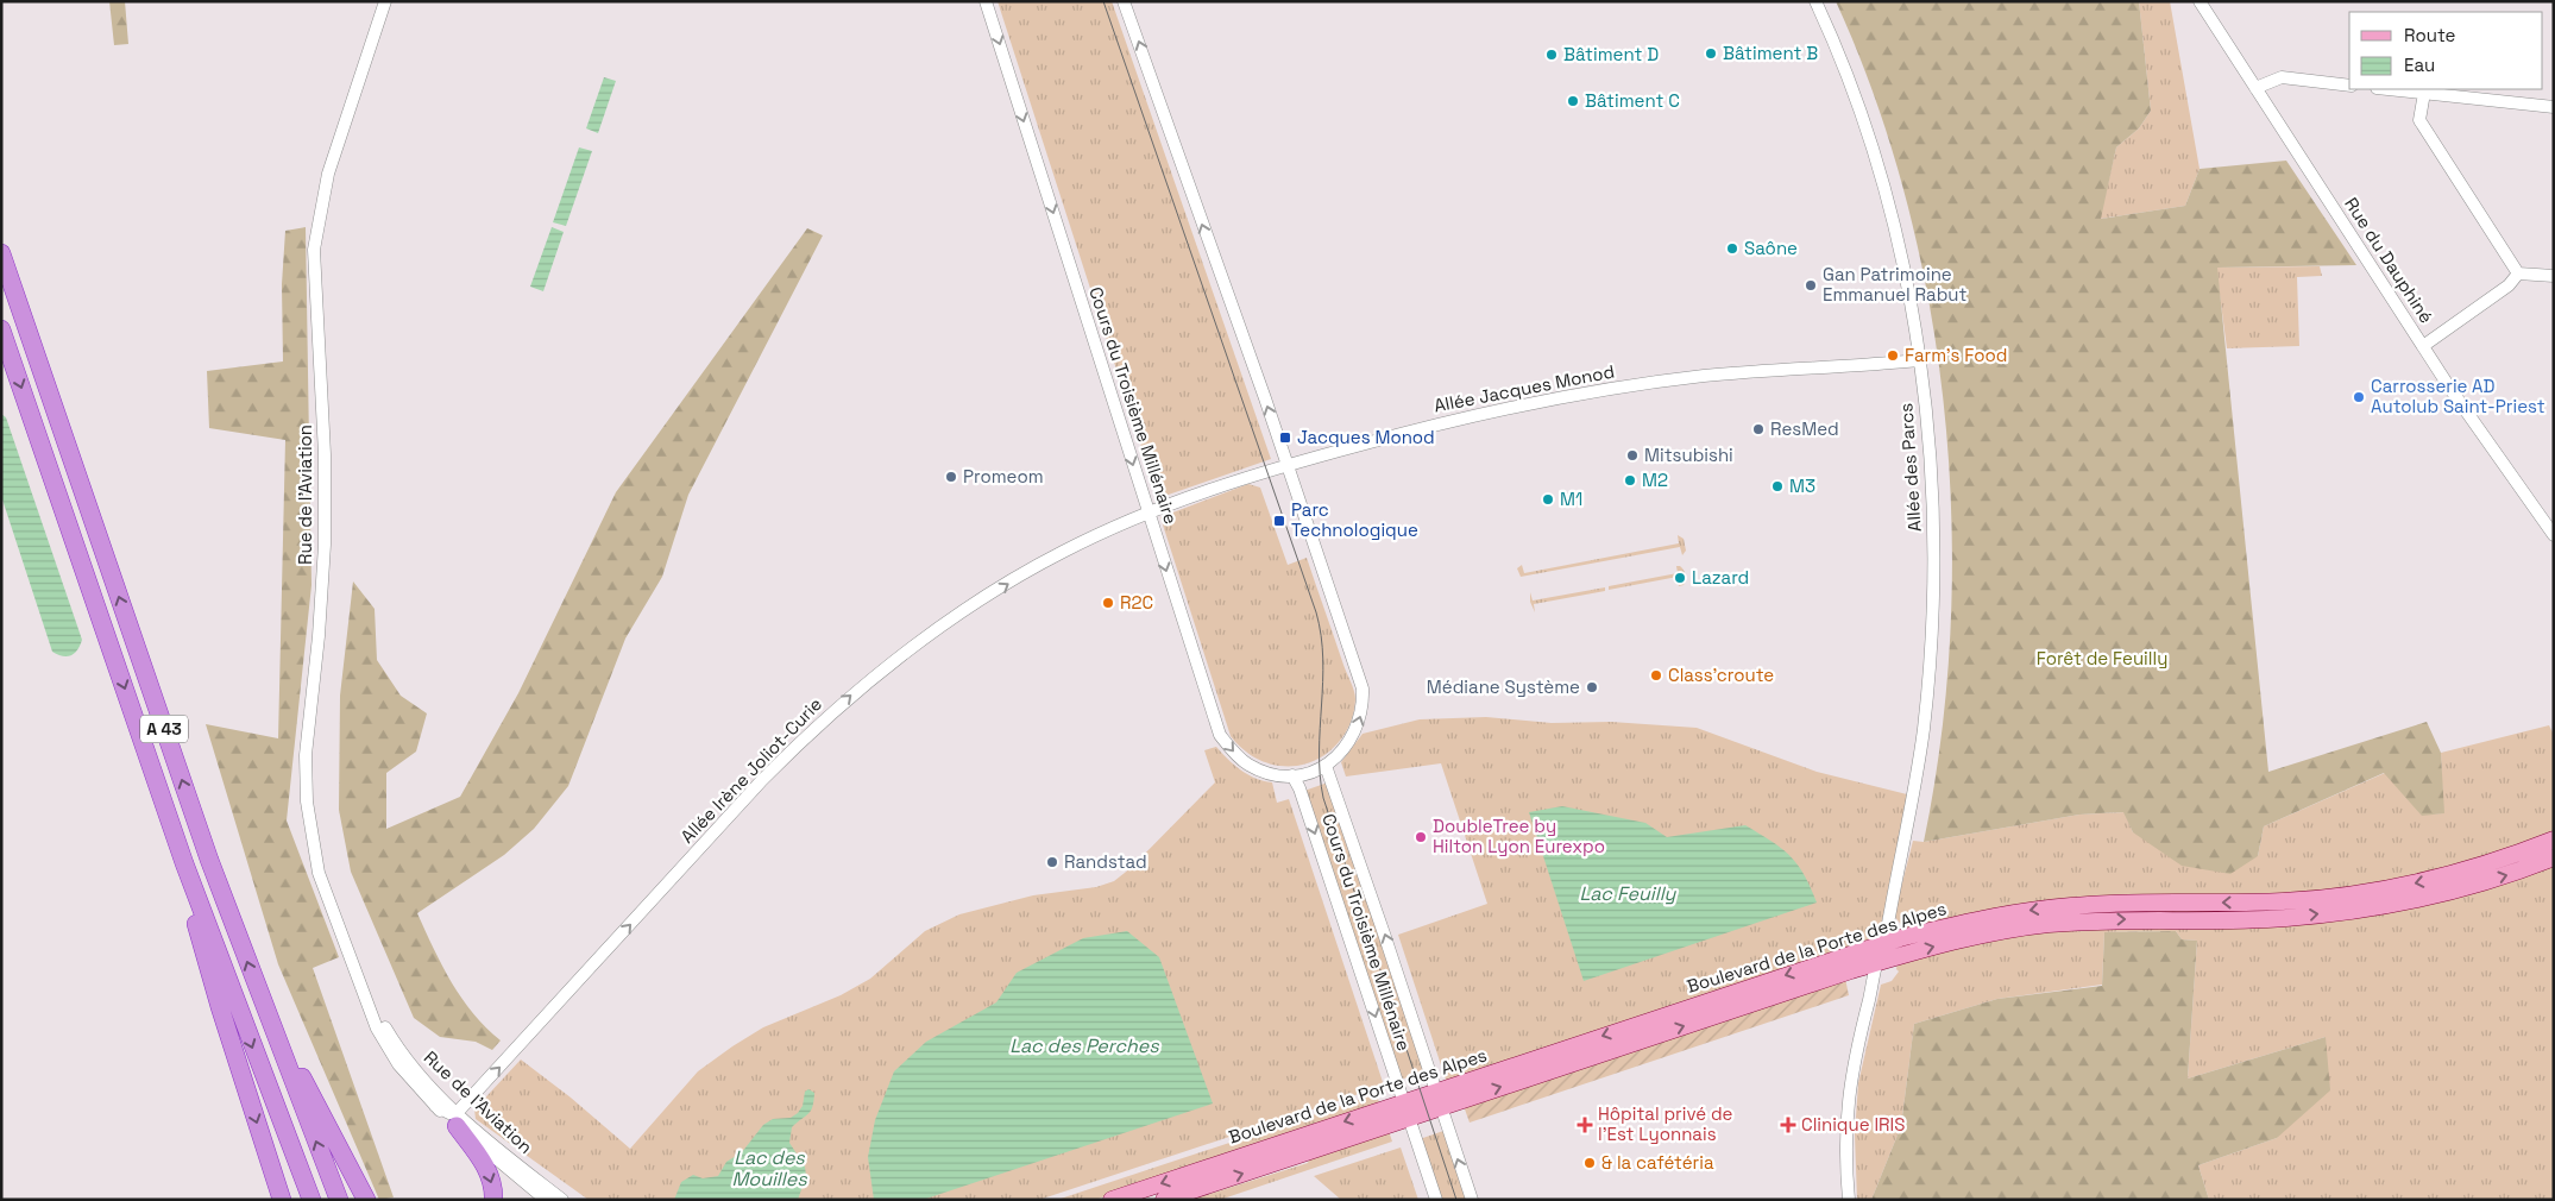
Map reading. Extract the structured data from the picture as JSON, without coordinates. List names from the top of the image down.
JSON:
{
  "streets": {
    "highway": ["A 43"],
    "main road": ["Boulevard de la Porte des Alpes"],
    "street": [
      "Rue du Dauphiné",
      "Allée Jacques Monod",
      "Cours du Troisième Millénaire",
      "Allée des Parcs",
      "Rue de l'Aviation",
      "Allée Irène Joliot-Curie"
    ]
  },
  "crossings": [
    ["Allée Jacques Monod", "Cours du Troisième Millénaire"],
    ["Allée Jacques Monod", "Allée des Parcs"],
    ["Allée Jacques Monod", "Allée Irène Joliot-Curie"],
    ["Cours du Troisième Millénaire", "Allée Irène Joliot-Curie"],
    ["Cours du Troisième Millénaire", "Boulevard de la Porte des Alpes"],
    ["Allée des Parcs", "Boulevard de la Porte des Alpes"],
    ["Rue de l'Aviation", "Allée Irène Joliot-Curie"]
  ],
  "one_way": ["Allée Irène Joliot-Curie"],
  "water": ["Lac Feuilly", "Lac des Perches", "Lac des Mouilles"],
  "parks": ["Forêt de Feuilly"],
  "places": {
    "other": [
      "Bâtiment B",
      "Bâtiment D",
      "Bâtiment C",
      "Saône",
      "Gan Patrimoine Emmanuel Rabut",
      "Farm's Food",
      "Carrosserie AD Autolub Saint-Priest",
      "ResMed",
      "Mitsubishi",
      "Promeom",
      "M2",
      "M3",
      "M1",
      "Lazard",
      "R2C",
      "Class'croute",
      "Médiane Système",
      "DoubleTree by Hilton Lyon Eurexpo",
      "Randstad",
      "& la cafétéria"
    ],
    "transit": ["Jacques Monod", "Parc Technologique"],
    "health": ["Hôpital privé de l'Est Lyonnais", "Clinique IRIS"]
  },
  "legend": ["Route", "Eau"]
}
